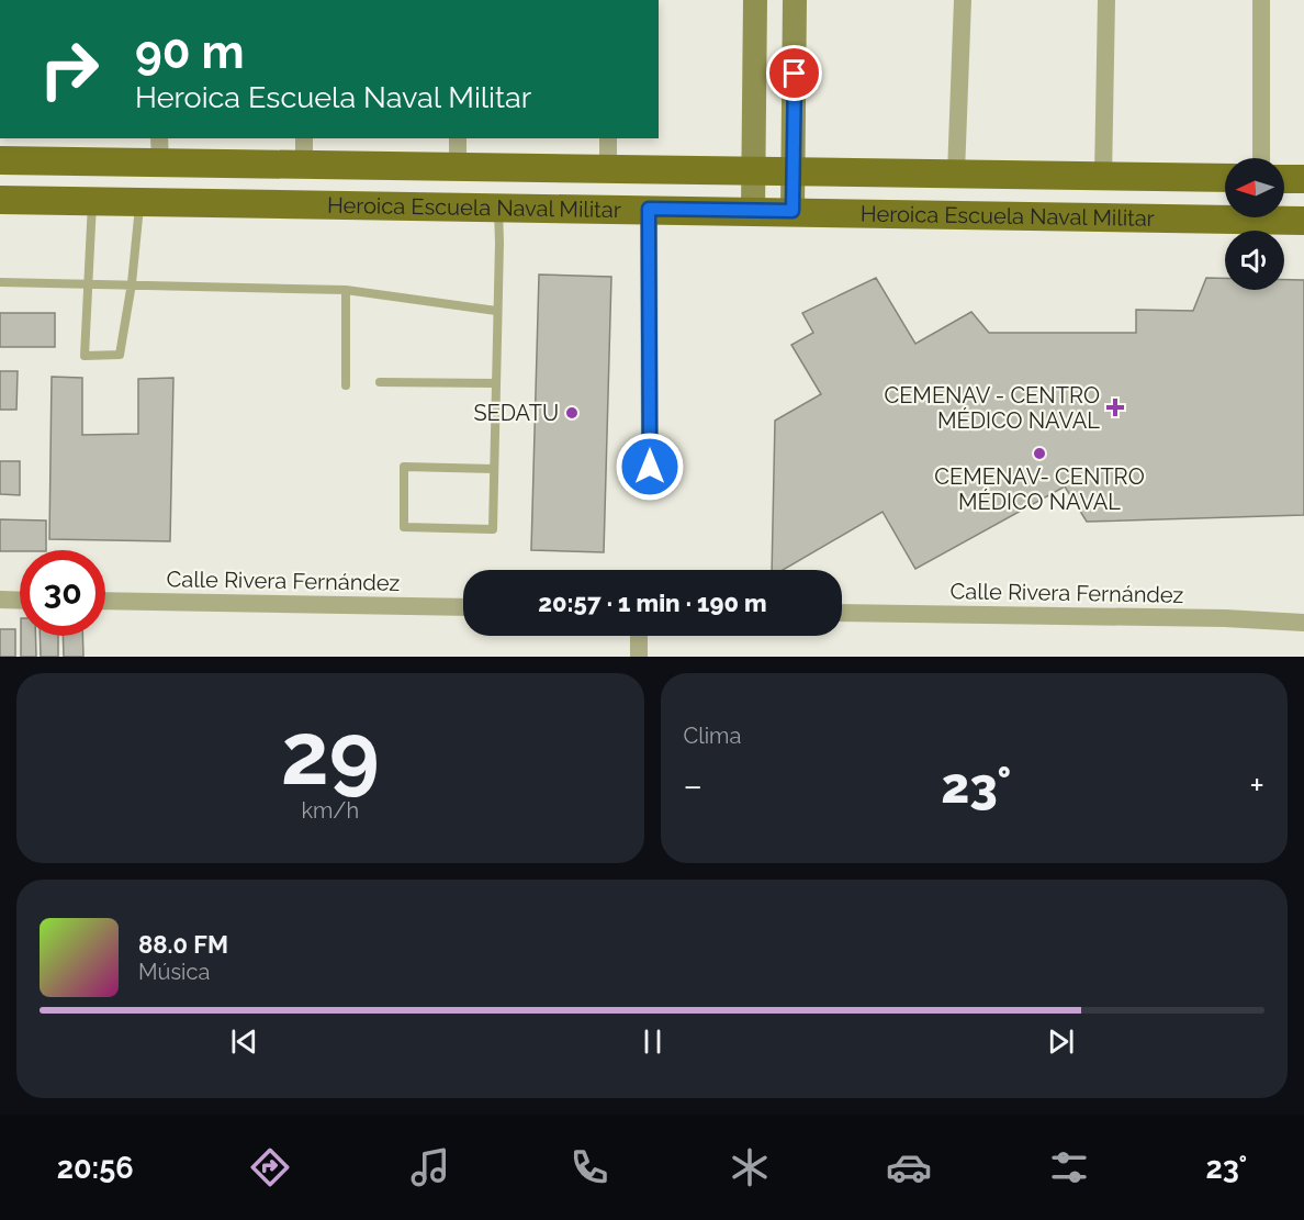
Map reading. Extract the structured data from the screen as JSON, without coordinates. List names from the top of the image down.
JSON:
{
  "streets": {
    "main road": ["Heroica Escuela Naval Militar"],
    "street": ["Calle Rivera Fernández"]
  },
  "places": {
    "health": ["CEMENAV - CENTRO MÉDICO NAVAL"],
    "other": ["SEDATU", "CEMENAV- CENTRO MÉDICO NAVAL"]
  },
  "north": "left",
  "page": {
    "turn": ["90 m", "Heroica Escuela Naval Militar"],
    "limit": "30",
    "trip": "20:57 · 1 min · 190 m",
    "tile": [
      ["29", "km/h"],
      "Clima"
    ],
    "heat": ["−", "23°", "+"],
    "song": ["88.0 FM", "Música"],
    "tabs": ["20:56", "23°"]
  }
}
